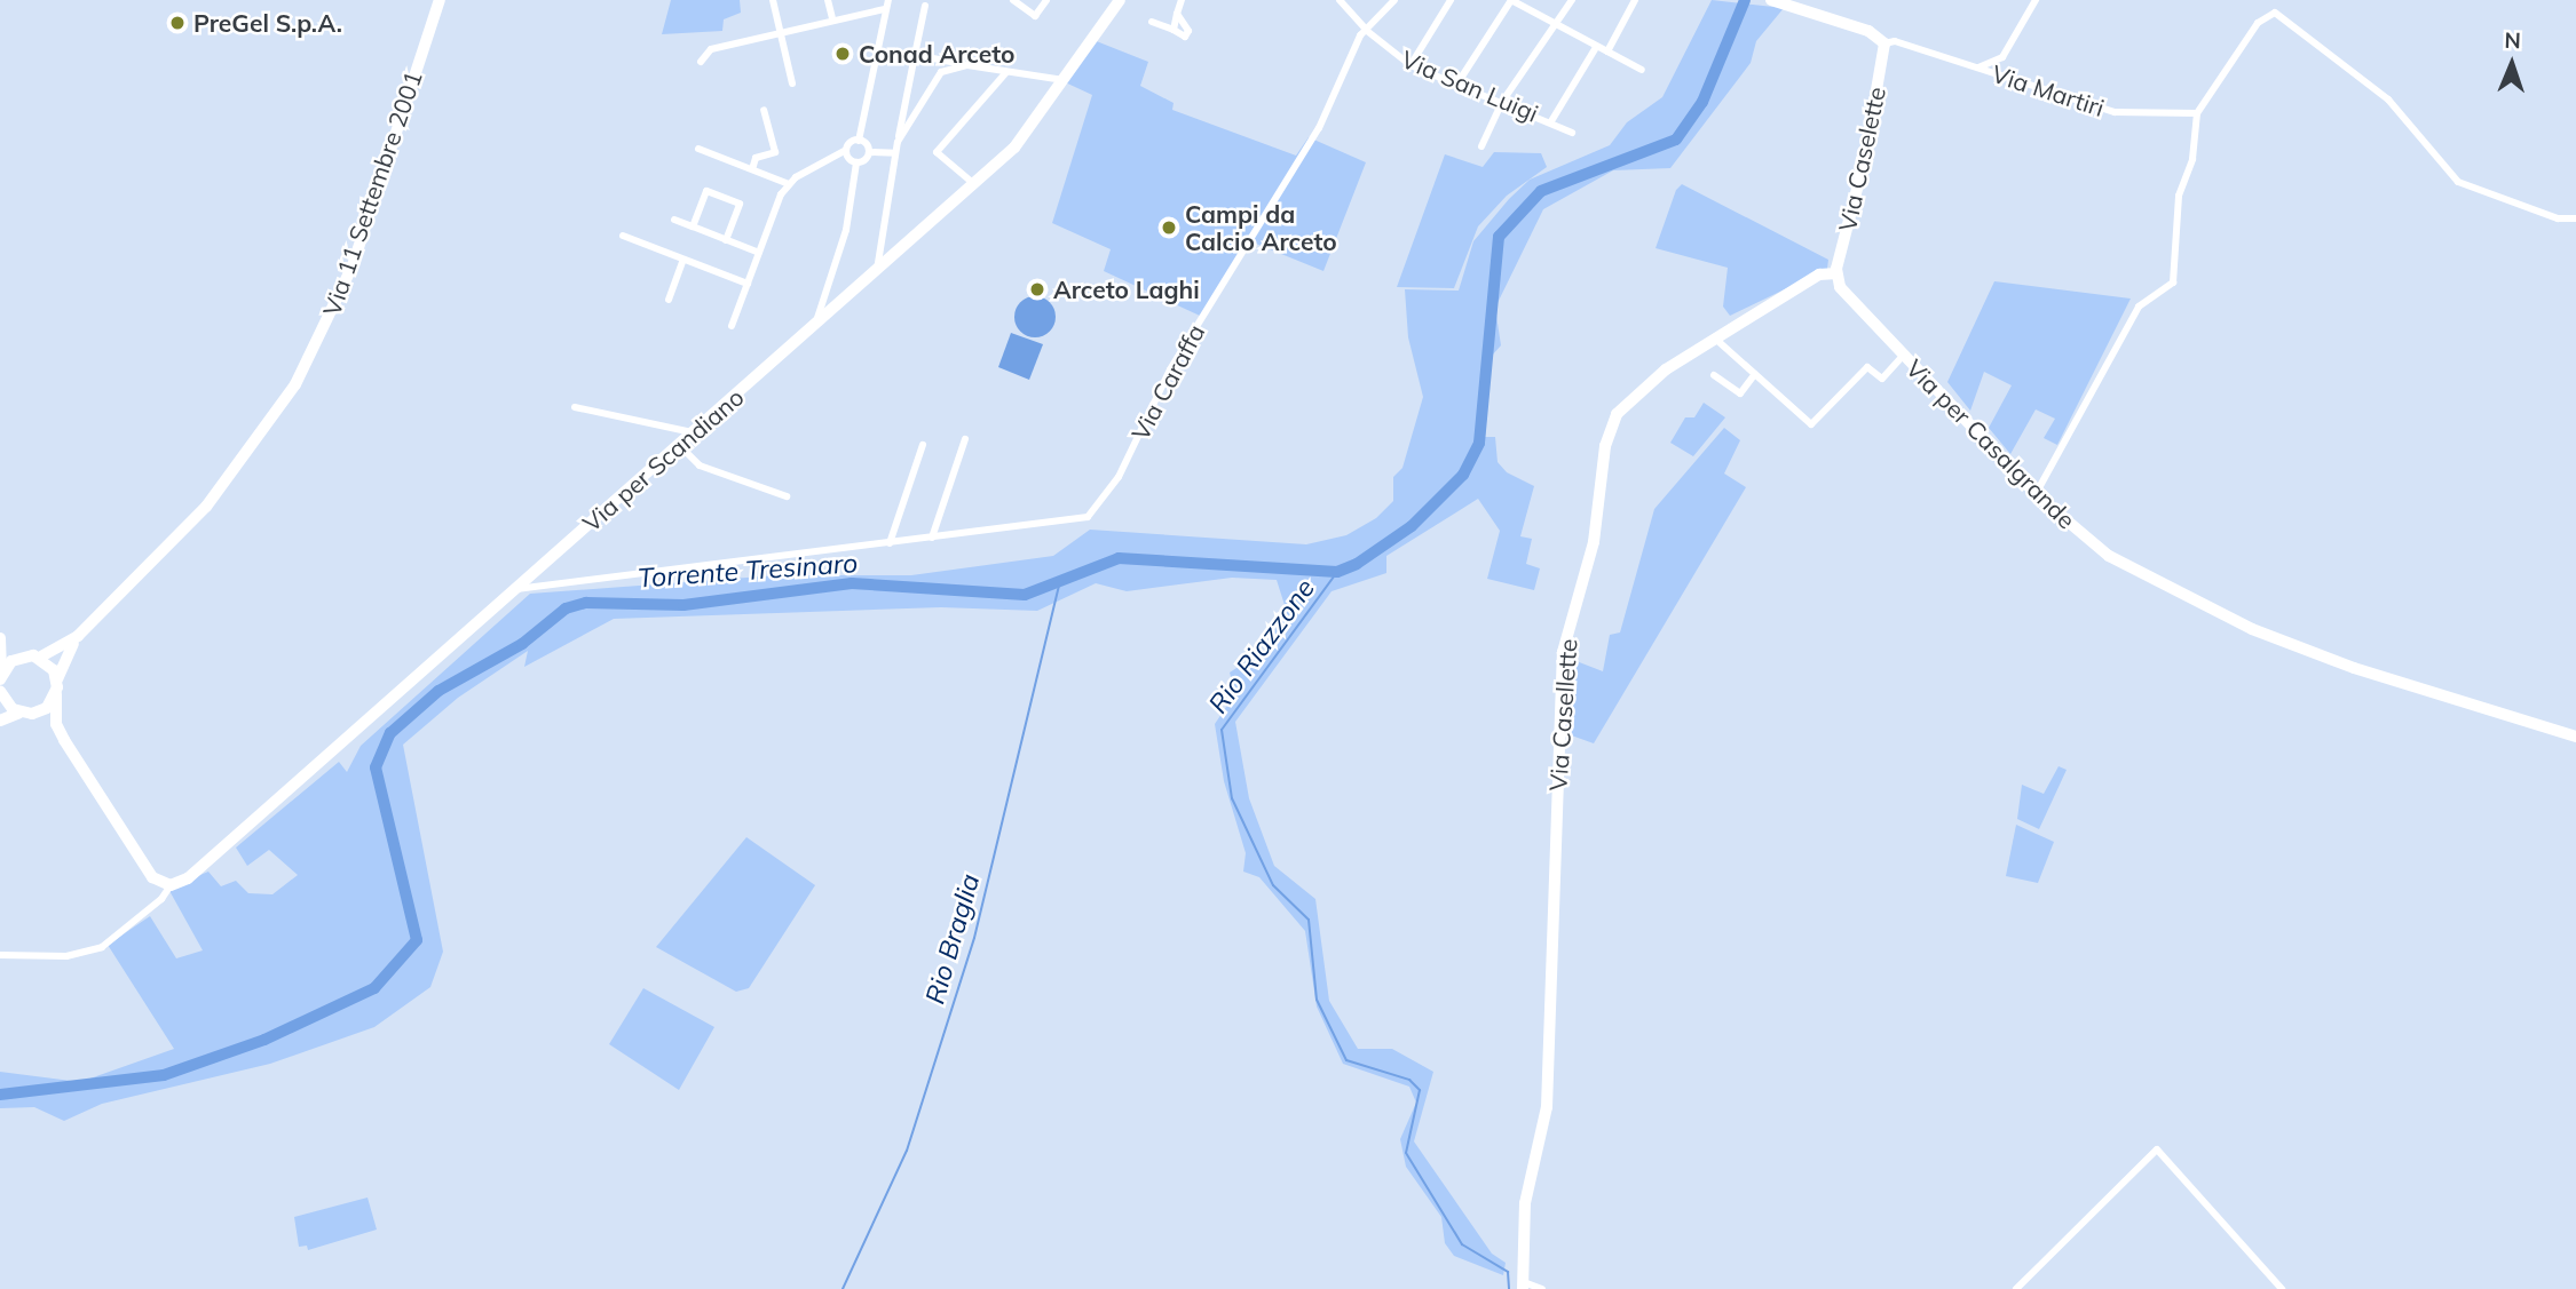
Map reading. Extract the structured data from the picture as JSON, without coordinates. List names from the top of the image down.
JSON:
{
  "streets": {
    "street": [
      "Via San Luigi",
      "Via Martiri",
      "Via Caselette",
      "Via 11 Settembre 2001",
      "Via Caraffa",
      "Via per Casalgrande",
      "Via per Scandiano",
      "Via Casellette"
    ]
  },
  "crossings": [
    ["Via San Luigi", "Via Caraffa"],
    ["Via Martiri", "Via Caselette"],
    ["Via Caselette", "Via per Casalgrande"],
    ["Via Caselette", "Via Casellette"],
    ["Via Caraffa", "Via per Scandiano"],
    ["Via per Casalgrande", "Via Casellette"]
  ],
  "water": ["Torrente Tresinaro", "Rio Riazzone", "Rio Braglia"],
  "places": [
    "PreGel S.p.A.",
    "Conad Arceto",
    "Campi da Calcio Arceto",
    "Arceto Laghi"
  ],
  "north": "top"
}
